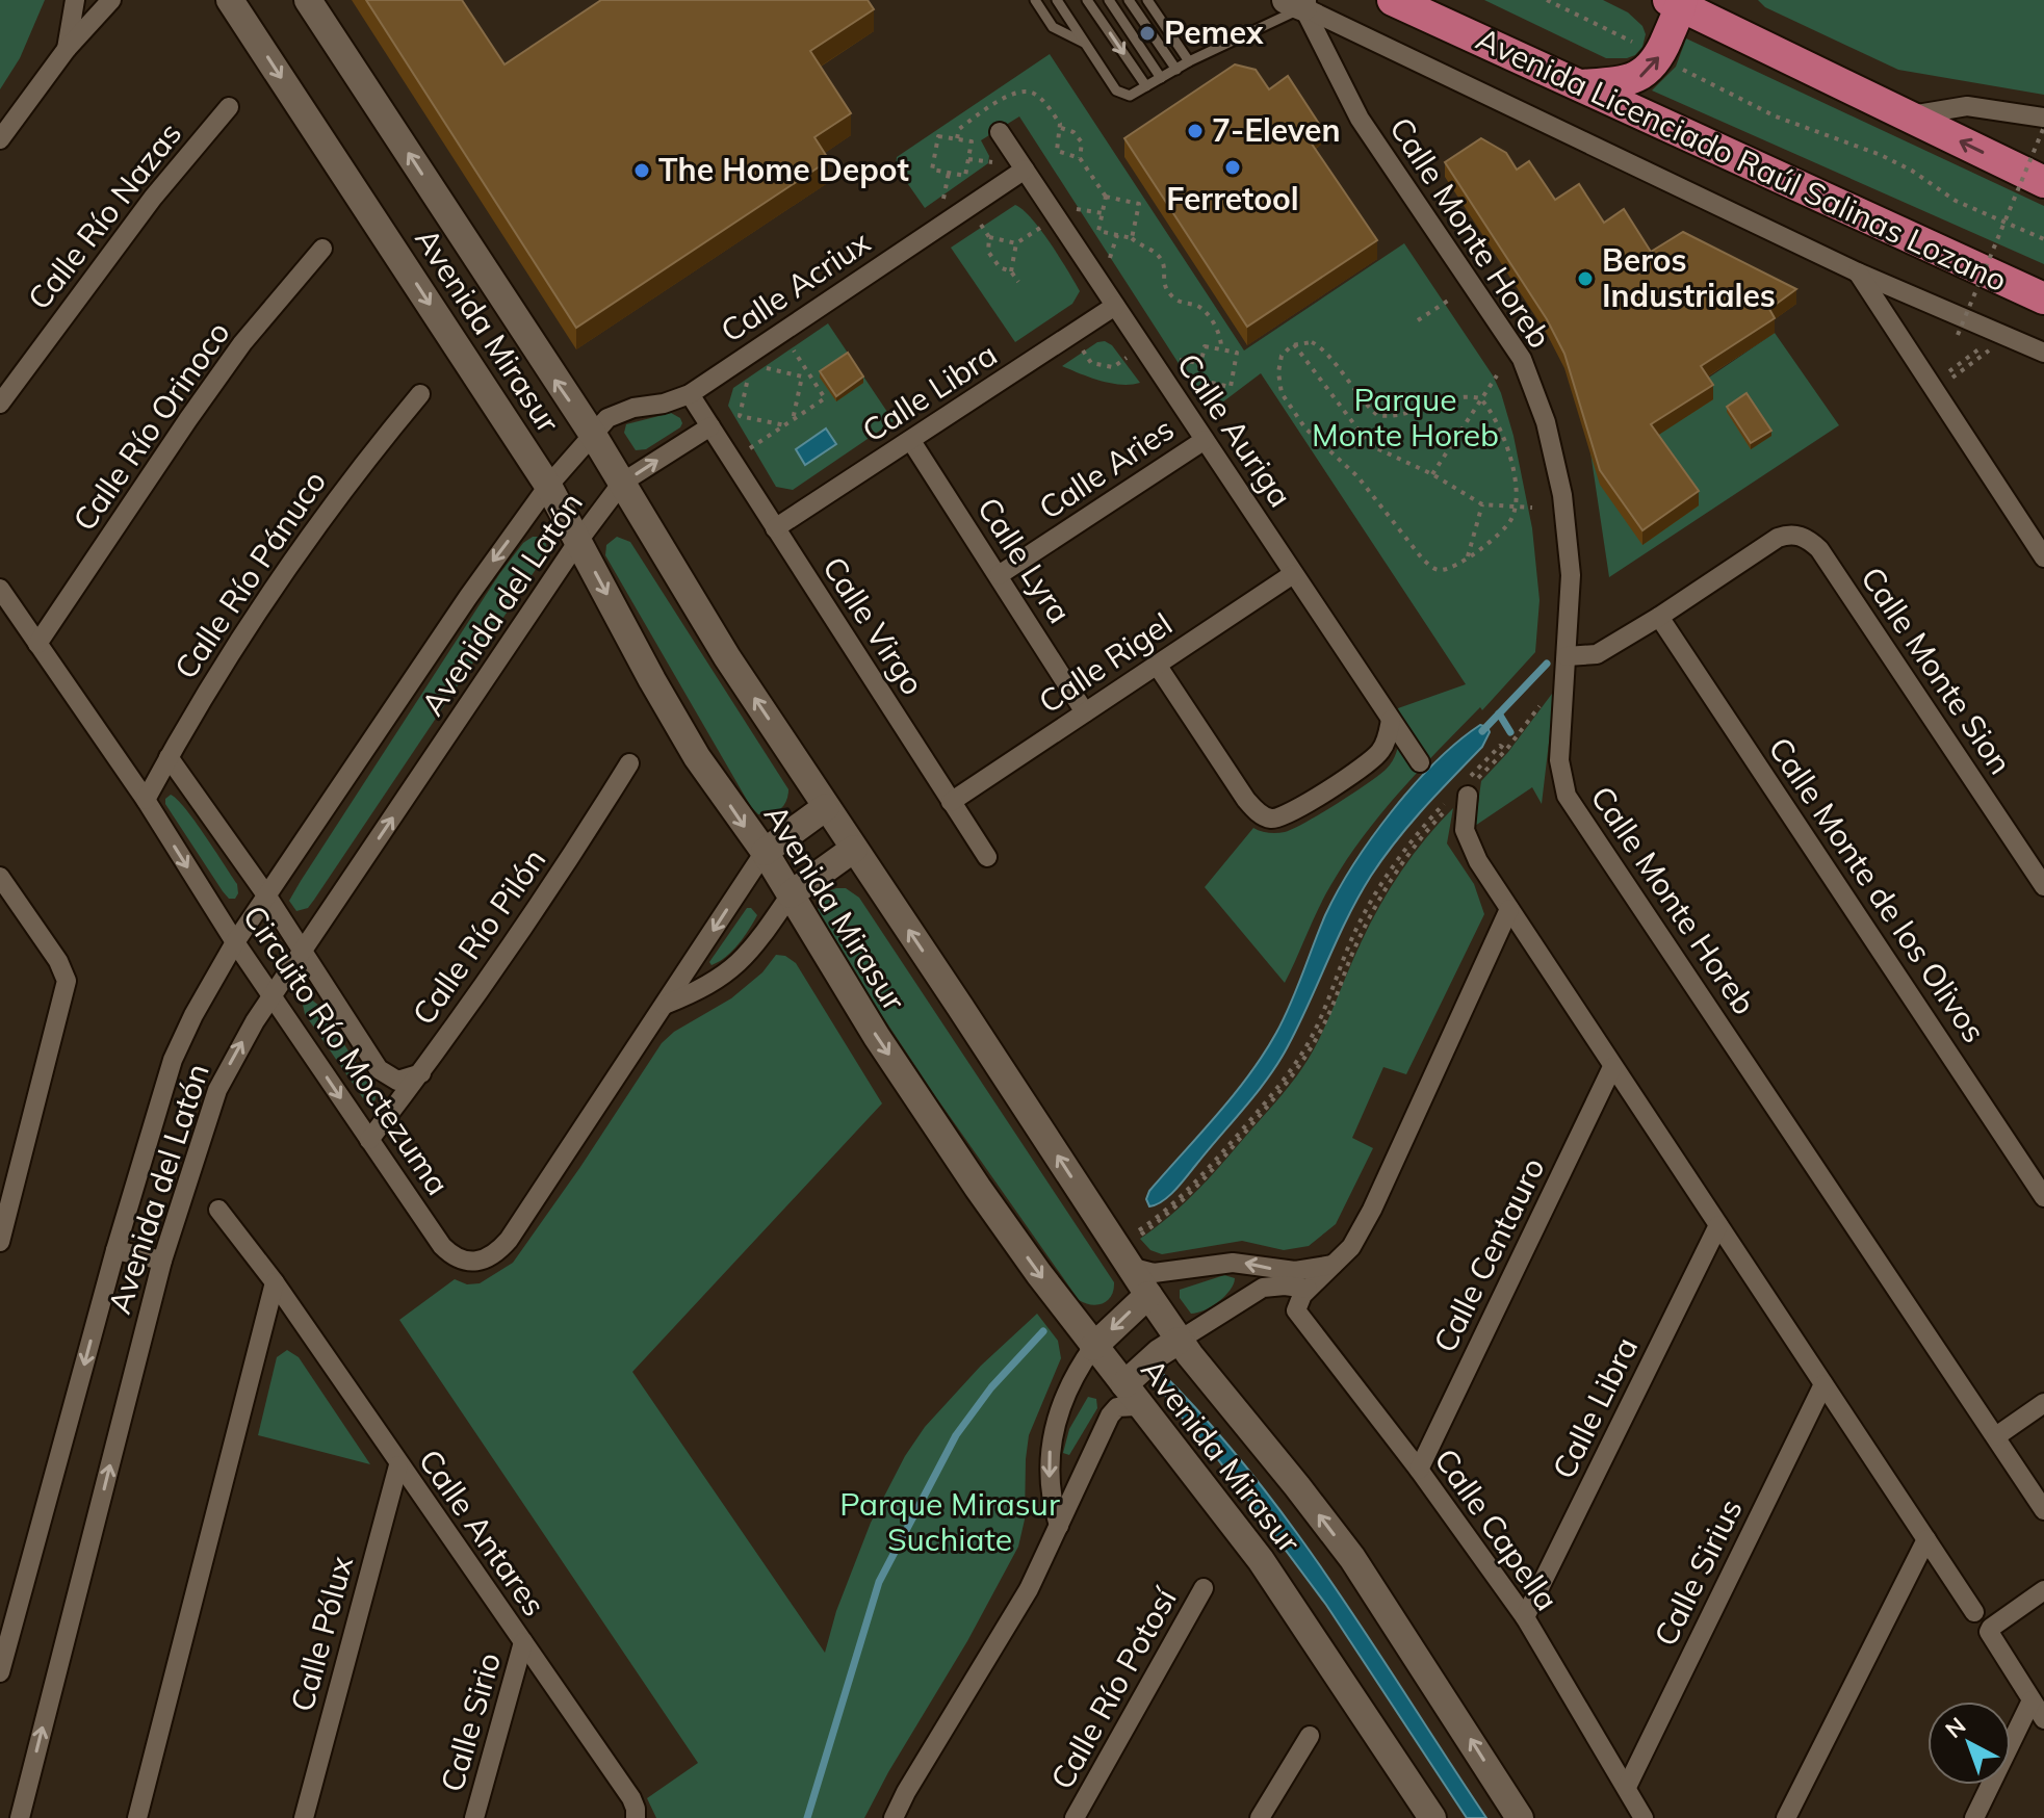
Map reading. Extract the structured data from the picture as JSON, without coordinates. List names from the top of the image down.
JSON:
{
  "streets": {
    "main road": ["Avenida Licenciado Raúl Salinas Lozano"],
    "street": [
      "Calle Río Nazas",
      "Calle Monte Horeb",
      "Calle Acriux",
      "Avenida Mirasur",
      "Calle Libra",
      "Calle Río Orinoco",
      "Calle Auriga",
      "Calle Aries",
      "Calle Lyra",
      "Calle Río Pánuco",
      "Avenida del Latón",
      "Calle Virgo",
      "Calle Rigel",
      "Calle Monte Sion",
      "Calle Monte de los Olivos",
      "Calle Río Pilón",
      "Circuito Río Moctezuma",
      "Calle Centauro",
      "Calle Capella",
      "Calle Antares",
      "Calle Sirius",
      "Calle Pólux",
      "Calle Río Potosí",
      "Calle Sirio"
    ]
  },
  "crossings": [
    ["Calle Acriux", "Avenida Mirasur"],
    ["Calle Acriux", "Calle Auriga"],
    ["Calle Acriux", "Avenida del Latón"],
    ["Calle Acriux", "Calle Virgo"],
    ["Avenida Mirasur", "Avenida del Latón"],
    ["Avenida Mirasur", "Circuito Río Moctezuma"],
    ["Calle Libra", "Calle Auriga"],
    ["Calle Libra", "Calle Lyra"],
    ["Calle Libra", "Calle Virgo"],
    ["Calle Libra", "Calle Capella"],
    ["Calle Río Orinoco", "Circuito Río Moctezuma"],
    ["Calle Auriga", "Calle Aries"],
    ["Calle Auriga", "Calle Rigel"],
    ["Calle Aries", "Calle Lyra"],
    ["Calle Lyra", "Calle Rigel"],
    ["Calle Río Pánuco", "Circuito Río Moctezuma"],
    ["Avenida del Latón", "Circuito Río Moctezuma"],
    ["Calle Virgo", "Calle Rigel"],
    ["Calle Monte Sion", "Calle Monte de los Olivos"],
    ["Calle Río Pilón", "Circuito Río Moctezuma"],
    ["Calle Centauro", "Calle Capella"],
    ["Calle Capella", "Calle Sirius"],
    ["Calle Antares", "Calle Pólux"],
    ["Calle Antares", "Calle Sirio"]
  ],
  "parks": ["Parque Monte Horeb", "Parque Mirasur Suchiate"],
  "places": [
    "Pemex",
    "7-Eleven",
    "Ferretool",
    "The Home Depot",
    "Beros Industriales"
  ],
  "north": "top left"
}
